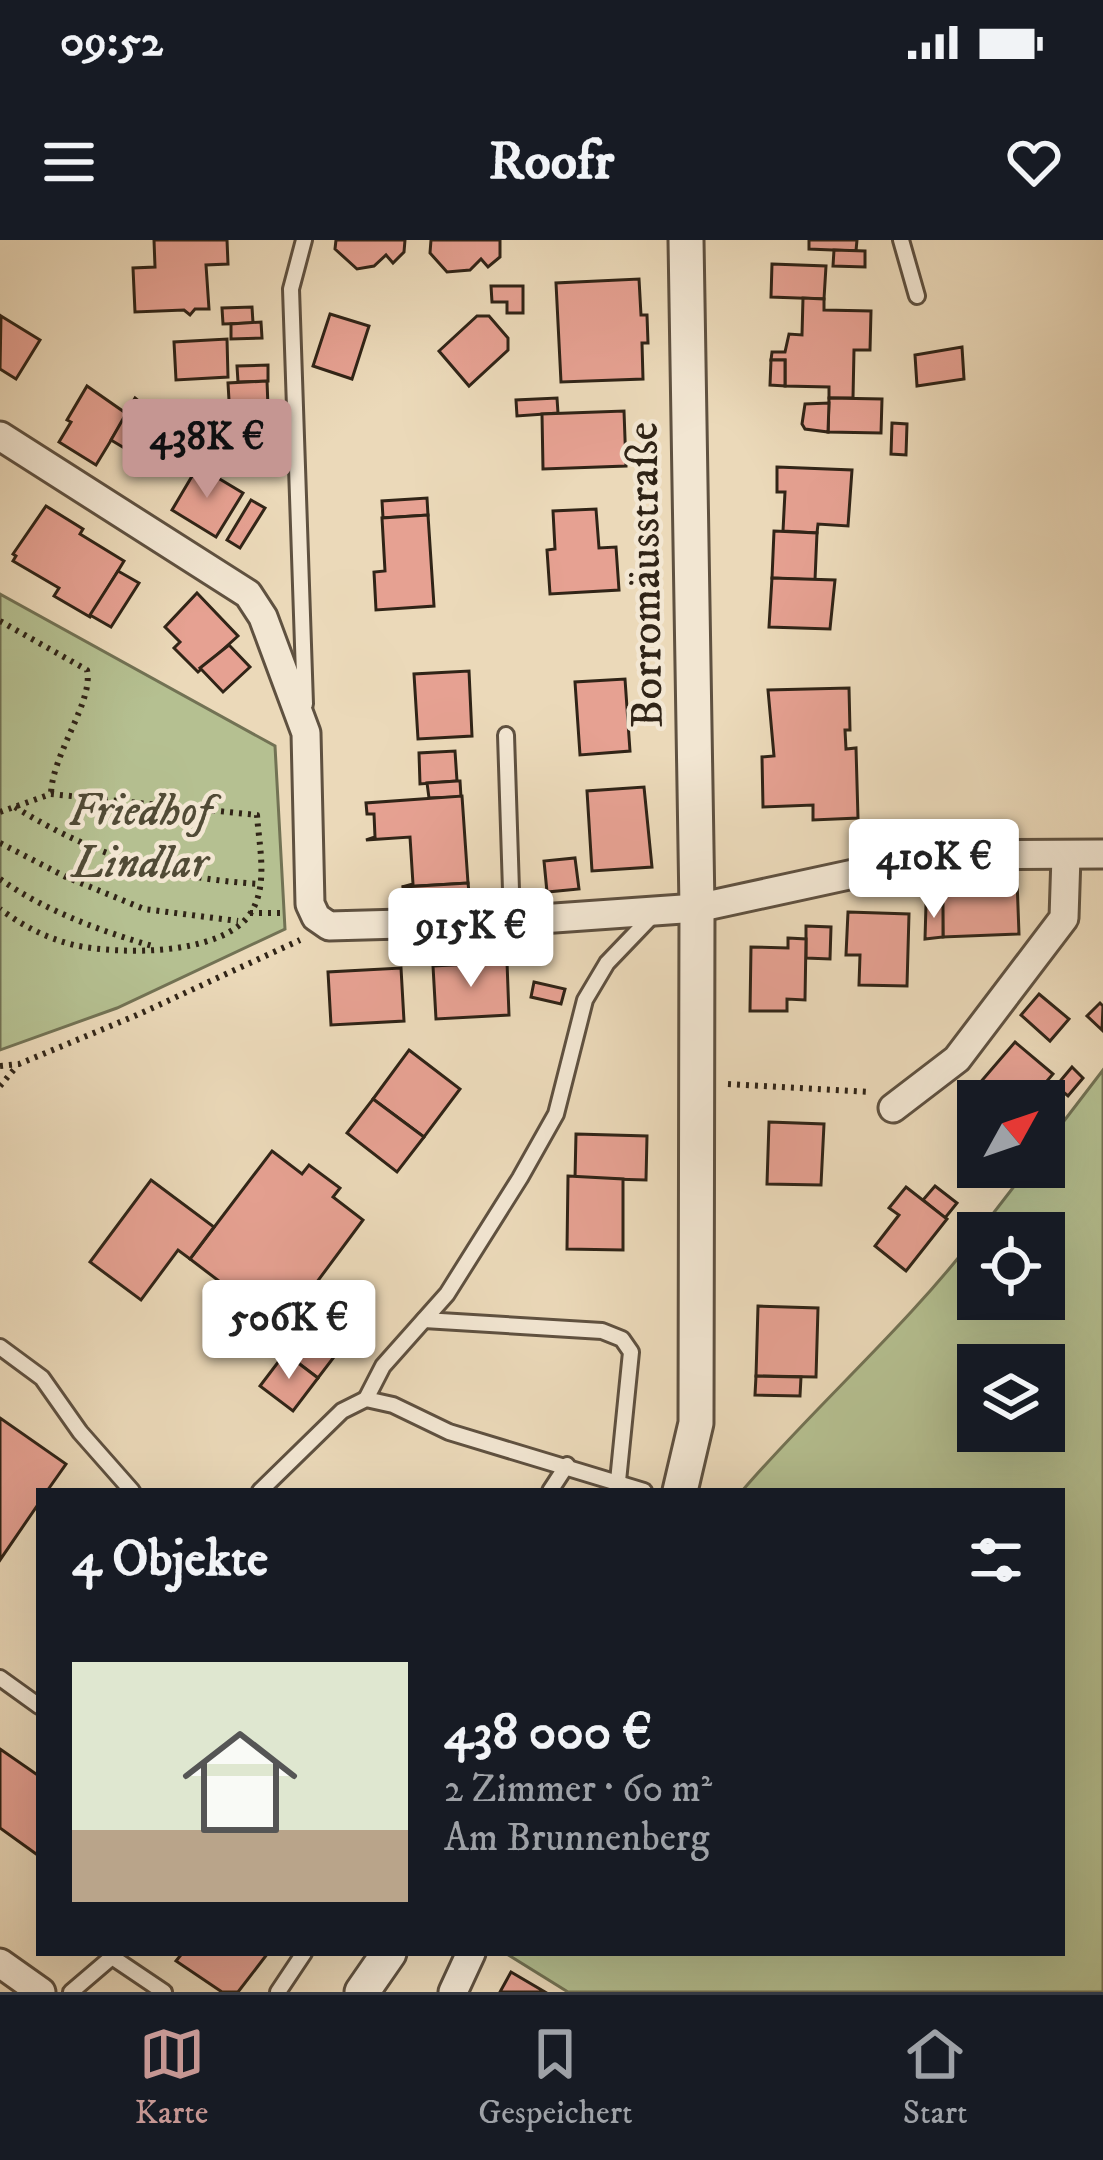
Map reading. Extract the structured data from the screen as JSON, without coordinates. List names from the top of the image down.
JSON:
{
  "streets": {
    "street": ["Borromäusstraße"]
  },
  "parks": ["Friedhof Lindlar"],
  "north": "top right",
  "page": {
    "status": "09:52",
    "header": "Roofr",
    "price": [
      "438K €",
      "410K €",
      "915K €",
      "506K €"
    ],
    "heading": "4 Objekte",
    "list": [
      {
        "name": "438 000 €",
        "note": "2 Zimmer · 60 m² · Am Brunnenberg"
      }
    ],
    "tabs": ["Karte", "Gespeichert", "Start"]
  }
}
